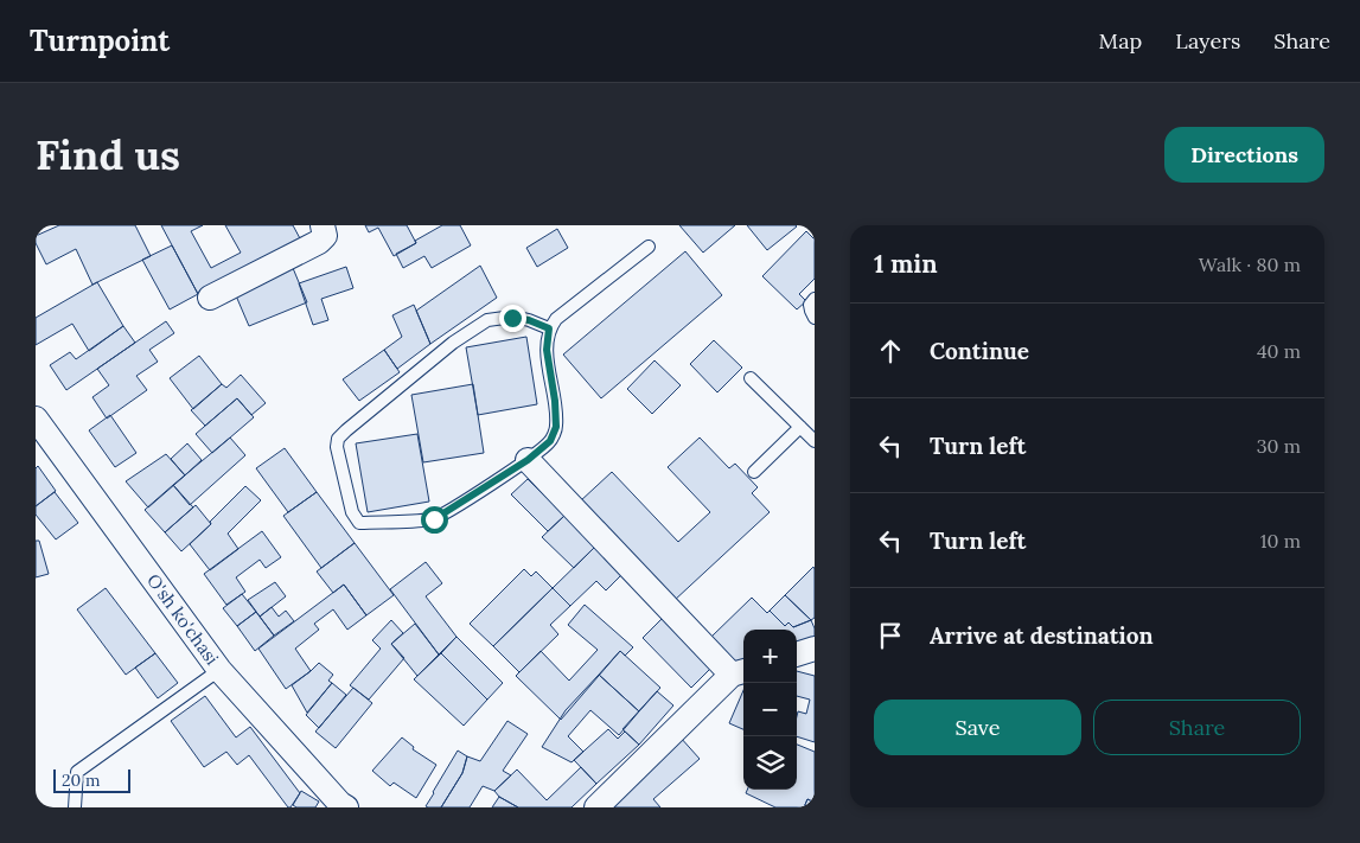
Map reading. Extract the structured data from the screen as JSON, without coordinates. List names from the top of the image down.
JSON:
{
  "streets": {
    "street": ["O'sh ko'chasi"]
  },
  "scale_bar": "20 m",
  "page": {
    "header": "Turnpoint",
    "nav": ["Map", "Layers", "Share"],
    "buttons": [
      "Directions",
      ["Save", "Share"]
    ],
    "title": "Find us",
    "heading": ["1 min", "Walk · 80 m"],
    "list": [
      ["Continue", "40 m"],
      ["Turn left", "30 m"],
      ["Turn left", "10 m"],
      "Arrive at destination"
    ],
    "map_buttons": ["+", "−"],
    "scale": "20 m"
  }
}
